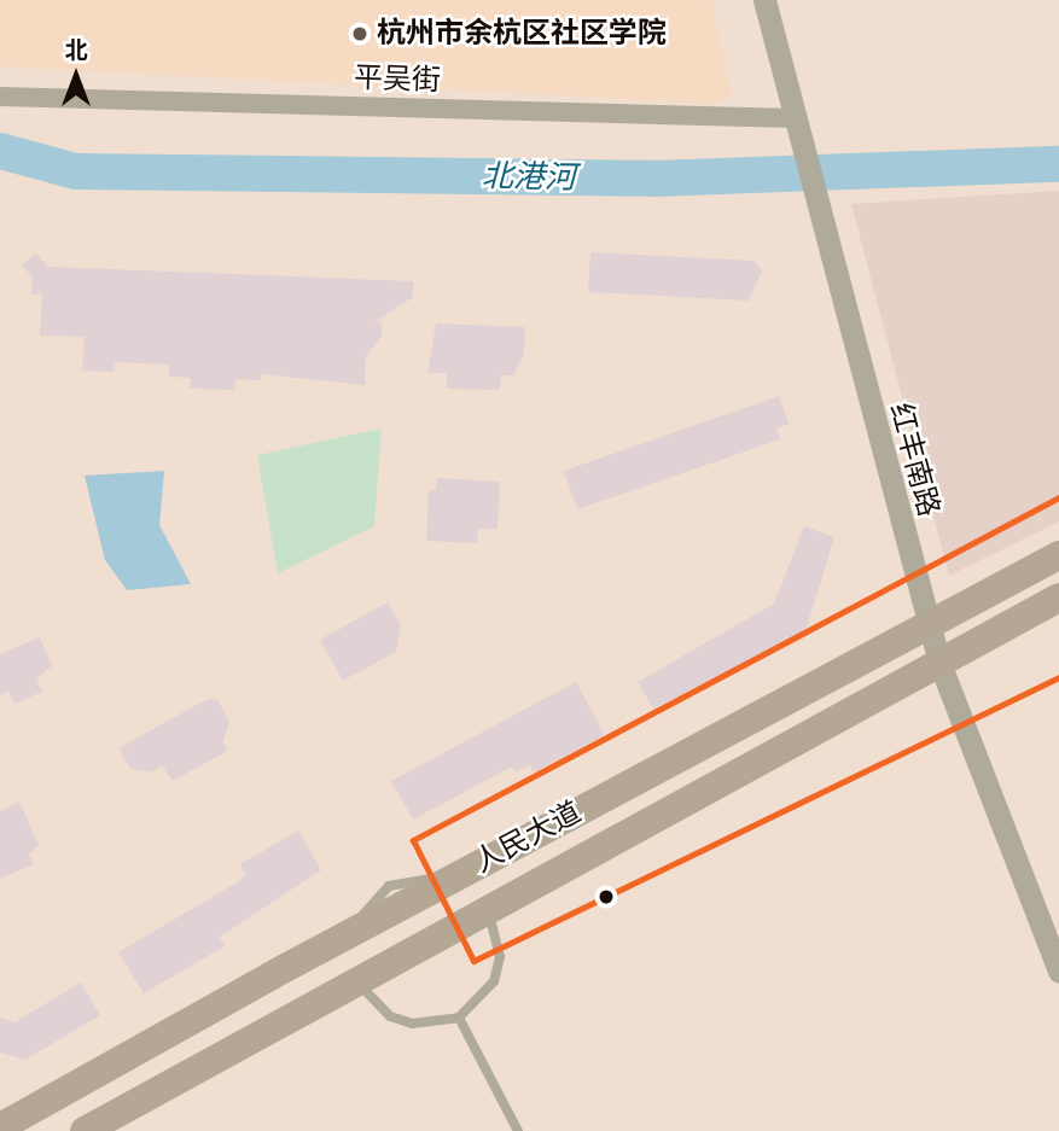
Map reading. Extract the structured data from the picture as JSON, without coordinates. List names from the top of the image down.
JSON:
{
  "streets": {
    "main road": ["人民大道"],
    "street": ["平吴街", "红丰南路"]
  },
  "crossings": [
    ["平吴街", "红丰南路"],
    ["红丰南路", "人民大道"]
  ],
  "water": ["北港河"],
  "places": ["杭州市余杭区社区学院"],
  "north": "top"
}
